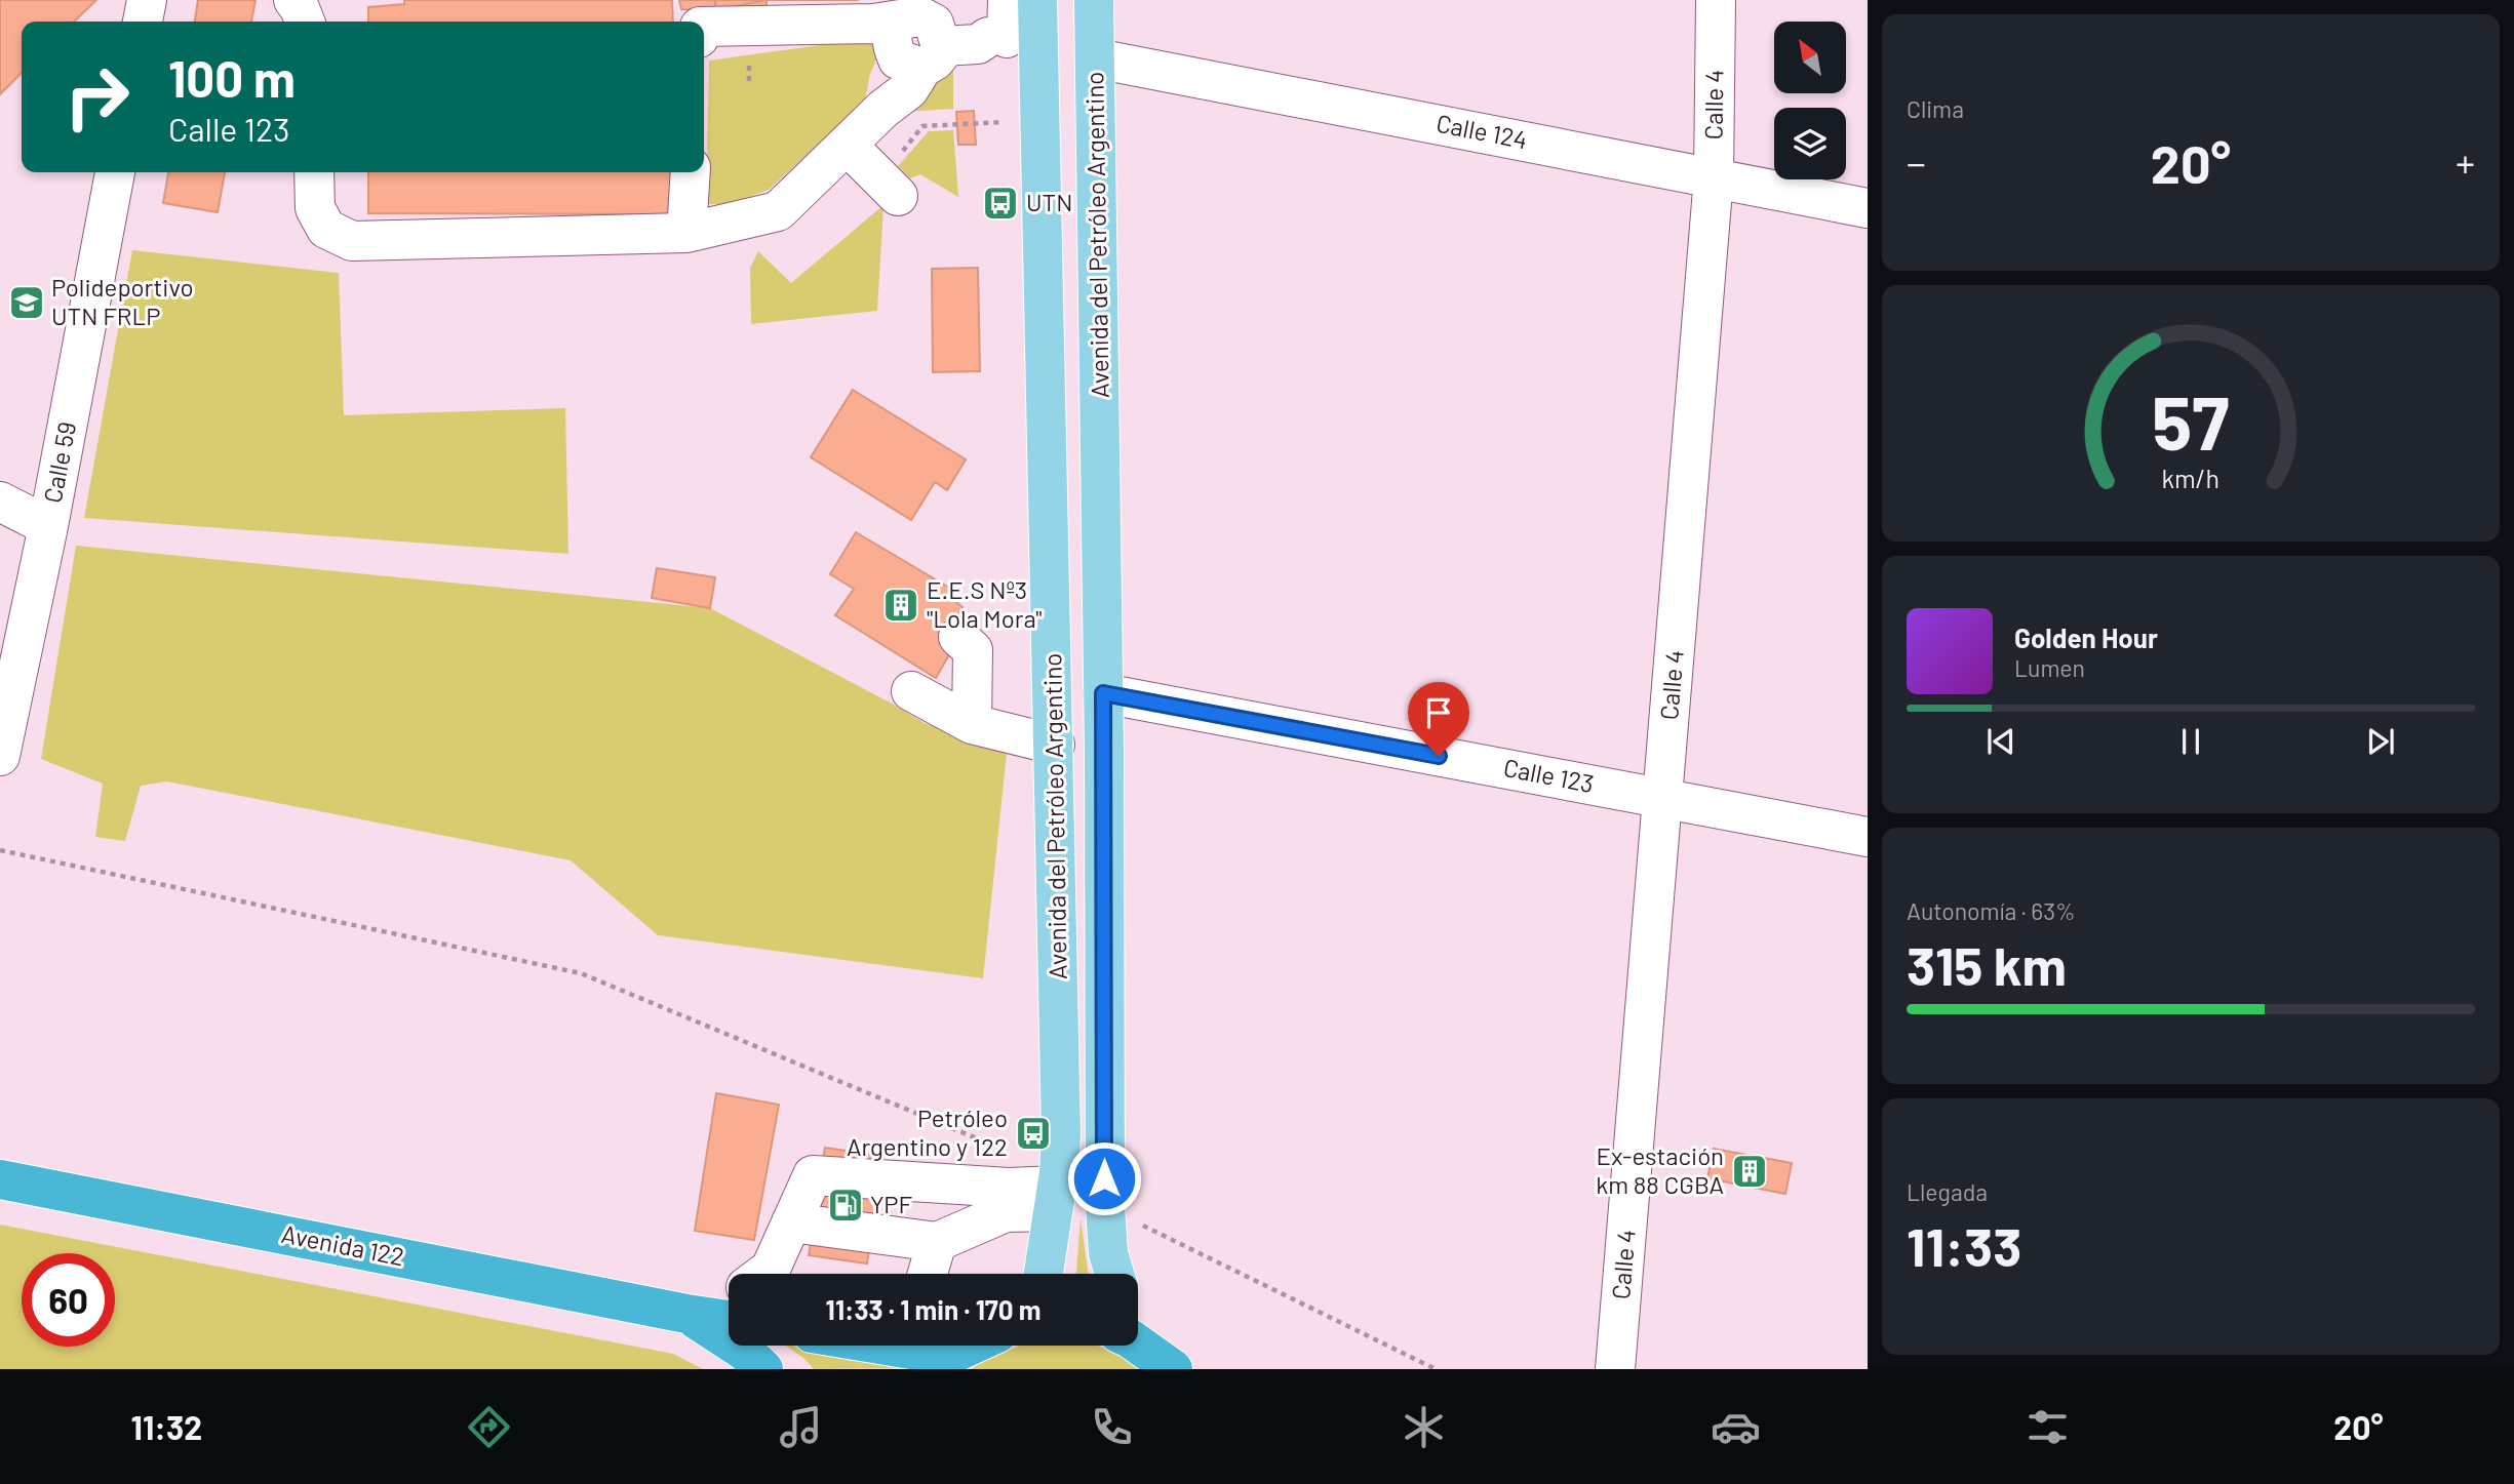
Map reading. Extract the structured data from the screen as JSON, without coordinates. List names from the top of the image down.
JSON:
{
  "streets": {
    "highway": ["Avenida 122"],
    "main road": ["Avenida del Petróleo Argentino"],
    "street": [
      "Calle 4",
      "Calle 124",
      "Calle 59",
      "Calle 123"
    ]
  },
  "crossings": [
    ["Calle 4", "Calle 124"],
    ["Calle 4", "Calle 123"],
    ["Calle 124", "Avenida del Petróleo Argentino"],
    ["Avenida del Petróleo Argentino", "Calle 123"]
  ],
  "places": {
    "bus stop": ["UTN", "Petróleo Argentino y 122"],
    "school or university": ["Polideportivo UTN FRLP"],
    "building": ["E.E.S Nº3 \"Lola Mora\"", "Ex-estación km 88 CGBA"],
    "fuel station": ["YPF"]
  },
  "north": "top left",
  "page": {
    "tile": [
      "Clima",
      ["Autonomía · 63%", "315 km"],
      ["Llegada", "11:33"]
    ],
    "turn": ["100 m", "Calle 123"],
    "heat": ["−", "20°", "+"],
    "song": ["Golden Hour", "Lumen"],
    "limit": "60",
    "trip": "11:33 · 1 min · 170 m",
    "tabs": ["11:32", "20°"],
    "gauge": ["57", "km/h"]
  }
}
